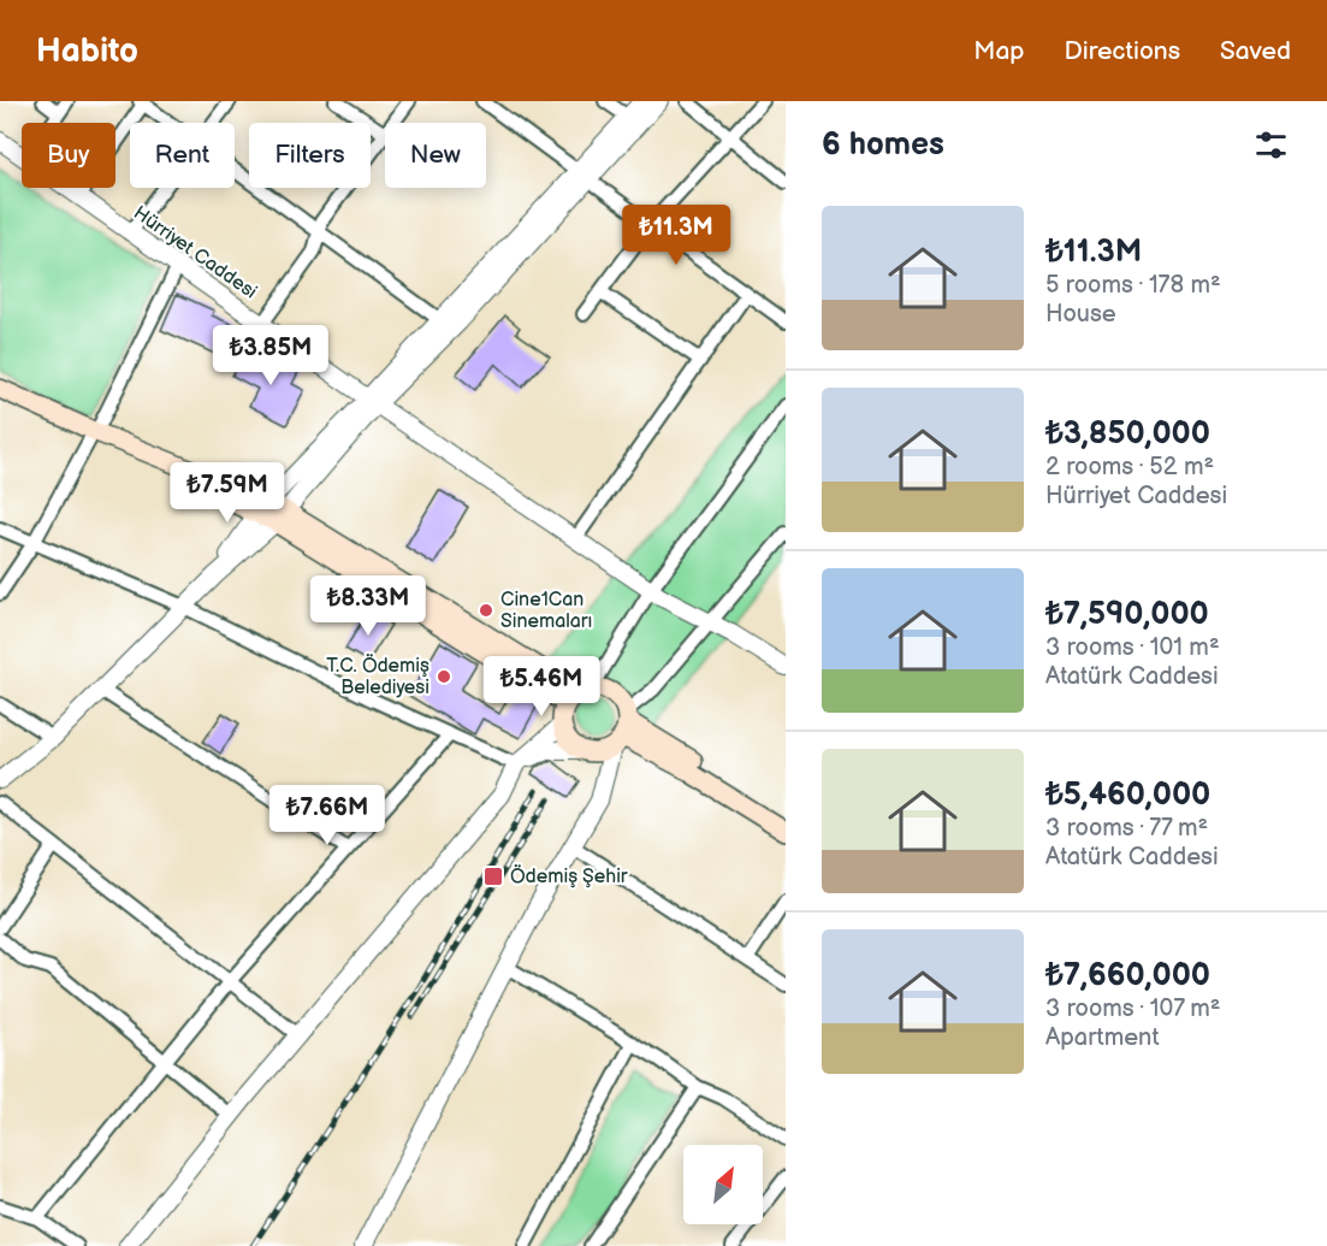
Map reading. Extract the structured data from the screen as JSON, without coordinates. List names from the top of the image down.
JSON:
{
  "streets": {
    "street": ["Hürriyet Caddesi"]
  },
  "places": {
    "other": ["Cine1Can Sinemaları", "T.C. Ödemiş Belediyesi"],
    "transit": ["Ödemiş Şehir"]
  },
  "north": "top right",
  "page": {
    "header": "Habito",
    "nav": ["Map", "Directions", "Saved"],
    "heading": "6 homes",
    "chip": [
      "Buy",
      "Rent",
      "Filters",
      "New"
    ],
    "list": [
      {
        "name": "₺11.3M",
        "note": "5 rooms · 178 m² · House"
      },
      {
        "name": "₺3,850,000",
        "note": "2 rooms · 52 m² · Hürriyet Caddesi"
      },
      {
        "name": "₺7,590,000",
        "note": "3 rooms · 101 m² · Atatürk Caddesi"
      },
      {
        "name": "₺5,460,000",
        "note": "3 rooms · 77 m² · Atatürk Caddesi"
      },
      {
        "name": "₺7,660,000",
        "note": "3 rooms · 107 m² · Apartment"
      }
    ],
    "price": [
      "₺11.3M",
      "₺3.85M",
      "₺7.59M",
      "₺8.33M",
      "₺5.46M",
      "₺7.66M"
    ]
  }
}
